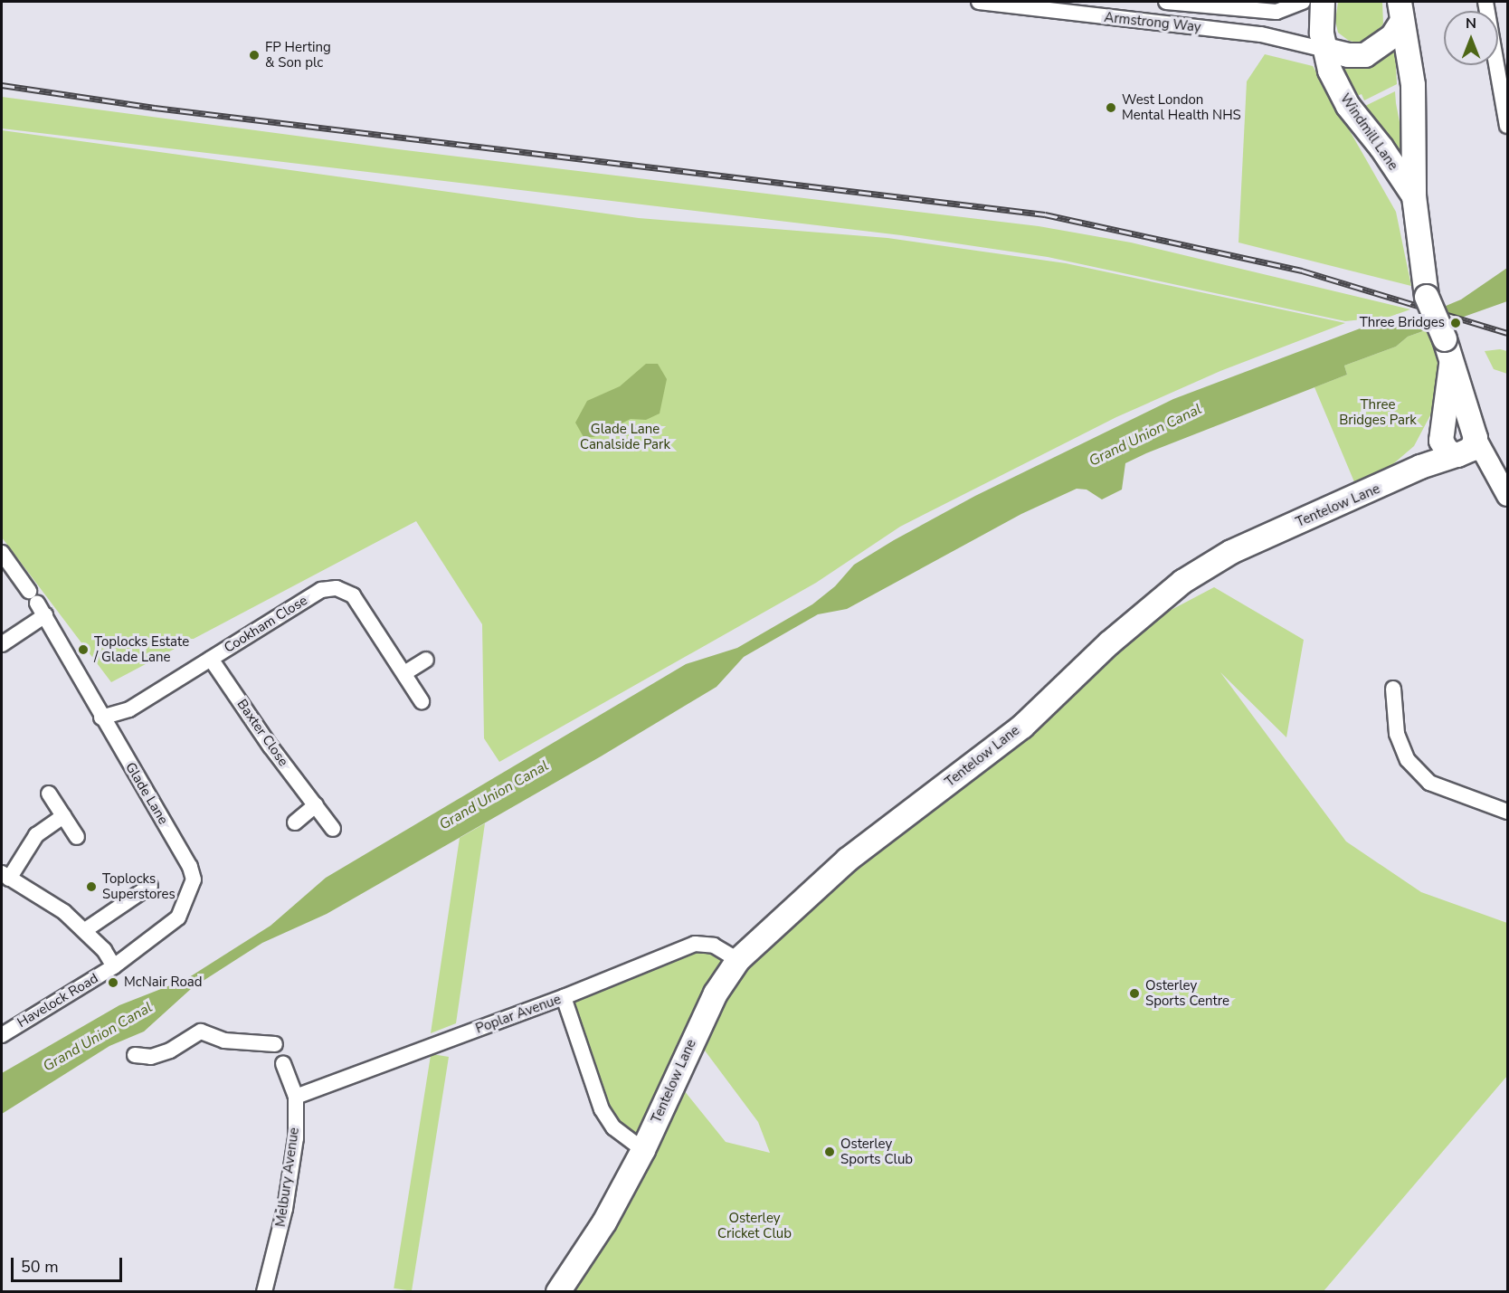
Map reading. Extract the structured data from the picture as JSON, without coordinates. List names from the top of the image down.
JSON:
{
  "streets": {
    "main road": ["Windmill Lane", "Tentelow Lane"],
    "street": [
      "Armstrong Way",
      "Cookham Close",
      "Baxter Close",
      "Glade Lane",
      "Havelock Road",
      "Poplar Avenue",
      "Melbury Avenue"
    ]
  },
  "crossings": [
    ["Armstrong Way", "Windmill Lane"],
    ["Windmill Lane", "Tentelow Lane"],
    ["Tentelow Lane", "Poplar Avenue"],
    ["Cookham Close", "Baxter Close"],
    ["Cookham Close", "Glade Lane"],
    ["Glade Lane", "Havelock Road"],
    ["Poplar Avenue", "Melbury Avenue"]
  ],
  "water": ["Grand Union Canal"],
  "parks": ["Three Bridges Park", "Glade Lane Canalside Park", "Osterley Cricket Club"],
  "places": [
    "FP Herting & Son plc",
    "West London Mental Health NHS",
    "Three Bridges",
    "Toplocks Estate / Glade Lane",
    "Toplocks Superstores",
    "McNair Road",
    "Osterley Sports Centre",
    "Osterley Sports Club"
  ],
  "scale_bar": "50 m",
  "north": "top"
}
